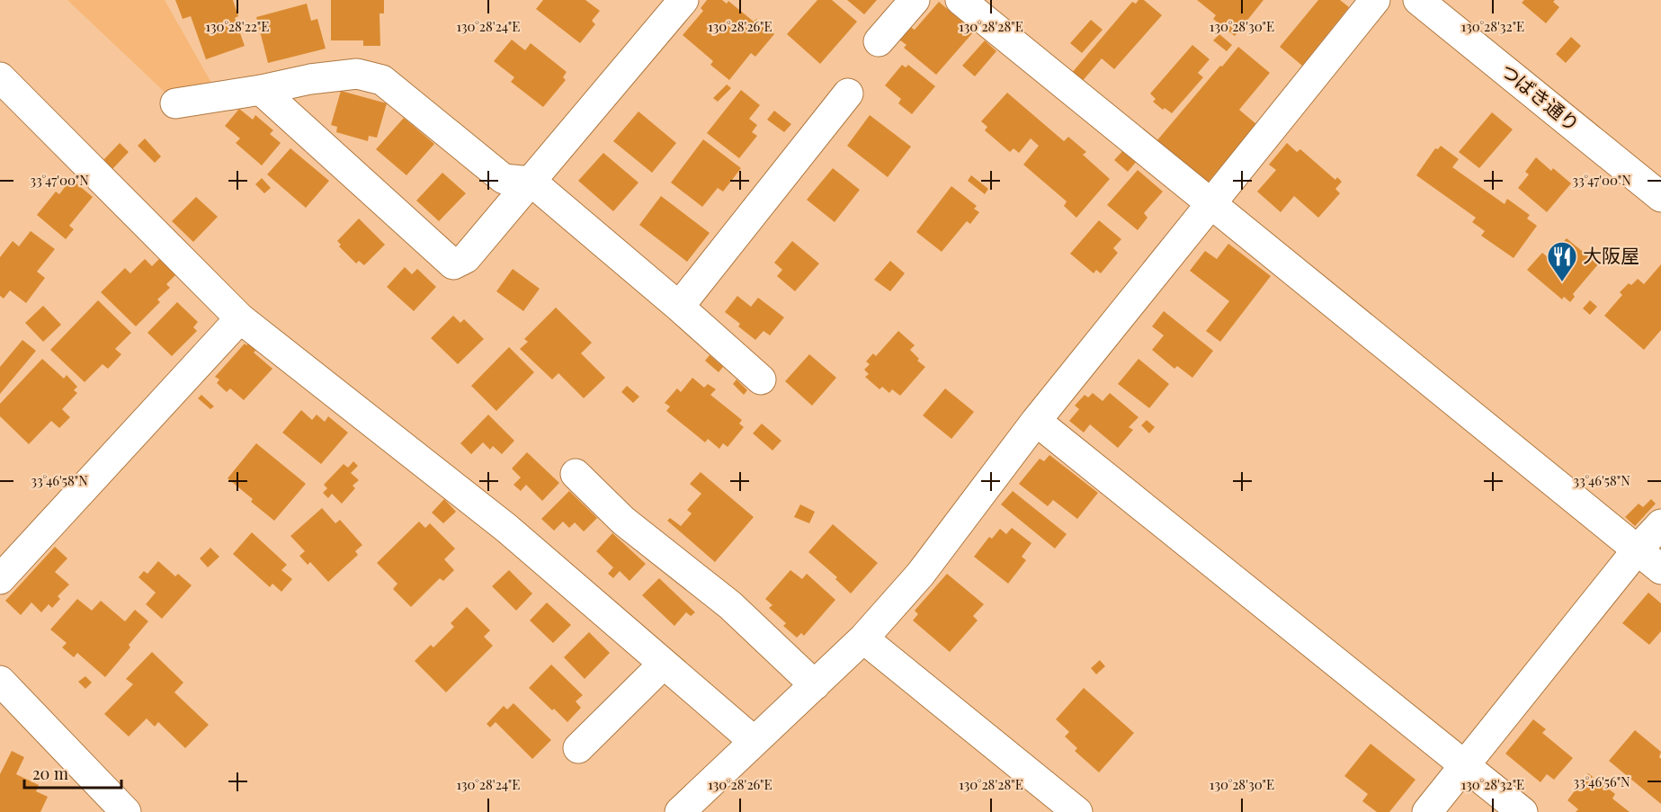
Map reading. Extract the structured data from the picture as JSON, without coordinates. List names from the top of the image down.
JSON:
{
  "streets": {
    "street": ["つばき通り"]
  },
  "places": {
    "restaurant": ["大阪屋"]
  },
  "scale_bar": "20 m",
  "coordinates": [
    "130°28'22\"E",
    "130°28'24\"E",
    "130°28'26\"E",
    "130°28'28\"E",
    "130°28'30\"E",
    "130°28'32\"E",
    "33°47'00\"N",
    "33°46'58\"N",
    "33°46'56\"N"
  ]
}
